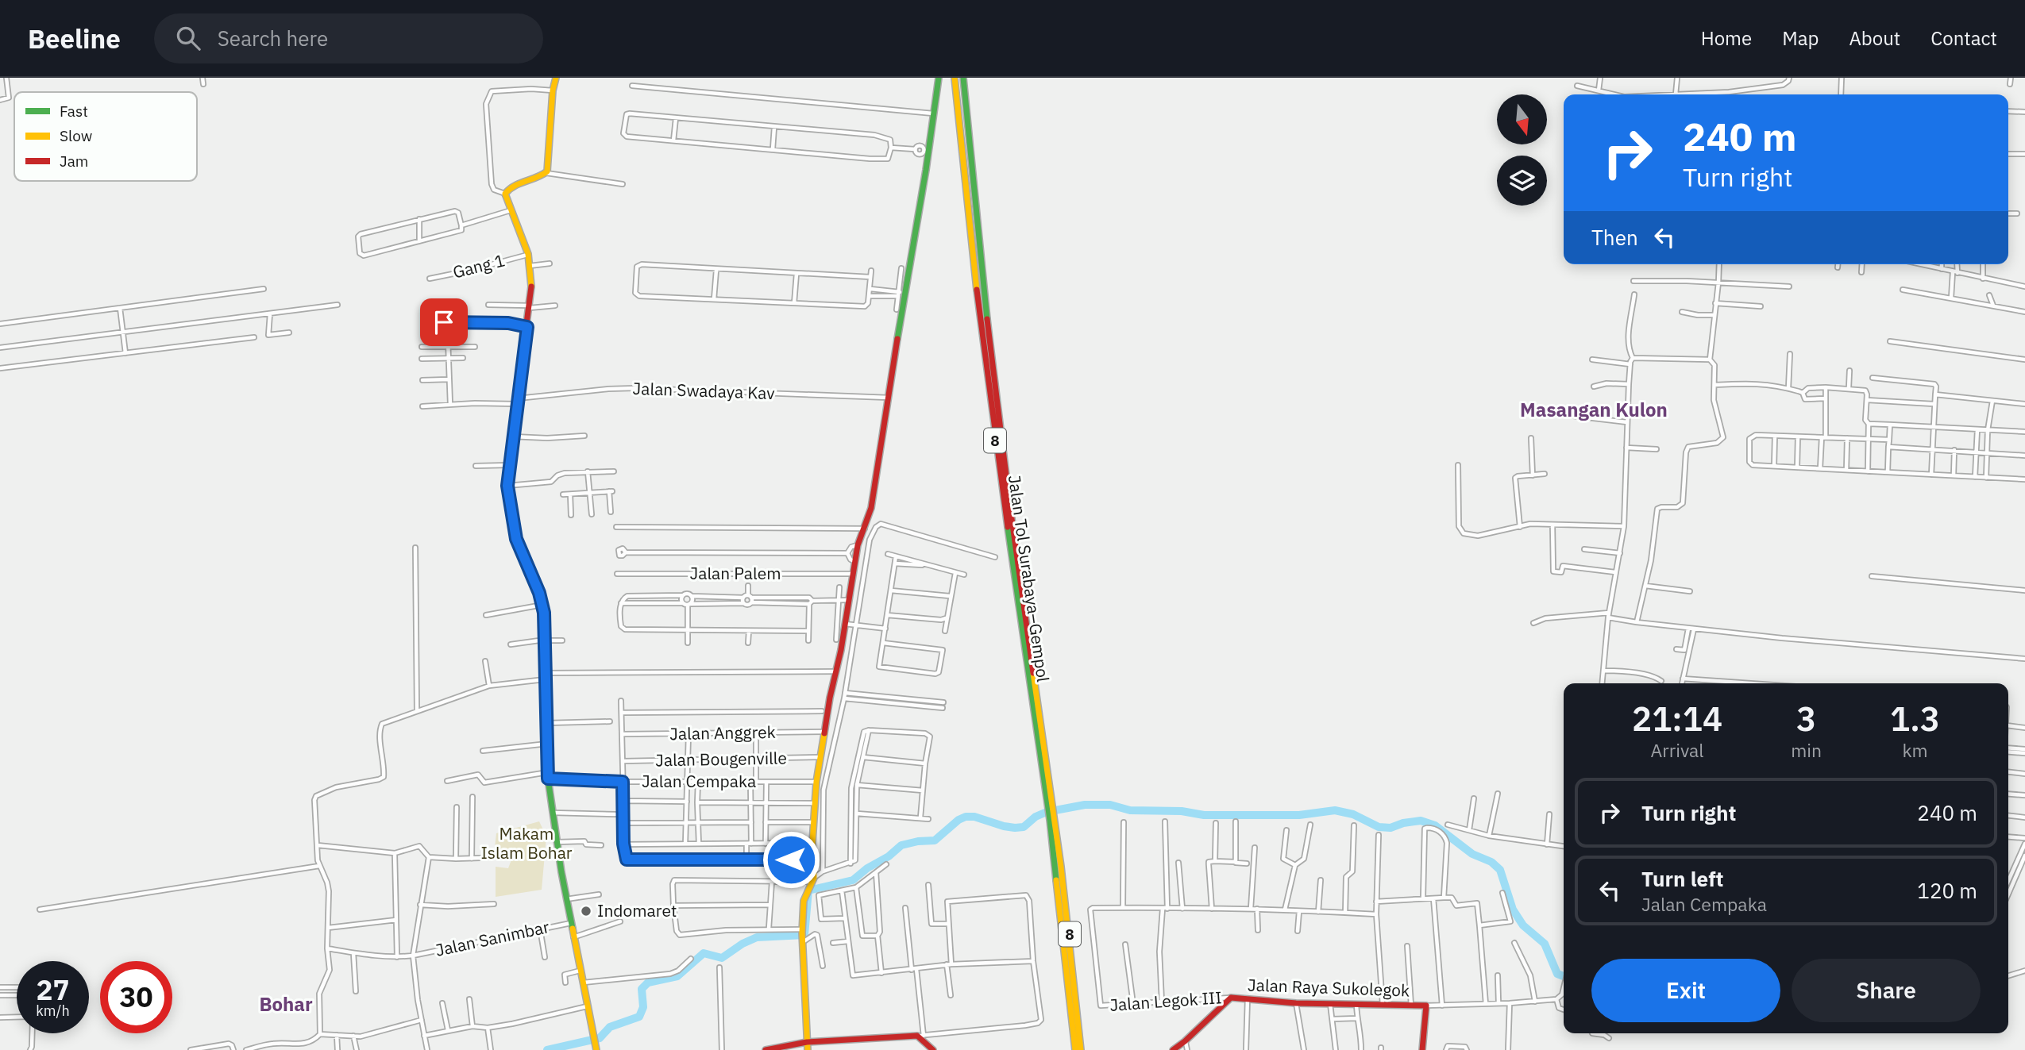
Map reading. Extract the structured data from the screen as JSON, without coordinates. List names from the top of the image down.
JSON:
{
  "streets": {
    "main road": ["8", "Jalan Tol Surabaya–Gempol", "Jalan Raya Sukolegok"],
    "street": [
      "Gang 1",
      "Jalan Swadaya Kav",
      "Jalan Palem",
      "Jalan Anggrek",
      "Jalan Bougenville",
      "Jalan Cempaka",
      "Jalan Sanimbar",
      "Jalan Legok III"
    ]
  },
  "crossings": [
    ["Jalan Raya Sukolegok", "Jalan Legok III"]
  ],
  "districts": ["Masangan Kulon", "Bohar"],
  "parks": ["Makam Islam Bohar"],
  "places": ["Indomaret"],
  "legend": ["Fast", "Slow", "Jam"],
  "north": "bottom",
  "page": {
    "header": "Beeline",
    "search": "Search here",
    "nav": [
      "Home",
      "Map",
      "About",
      "Contact"
    ],
    "turn": ["240 m", "Turn right"],
    "then": "Then",
    "eta": [
      "21:14",
      "Arrival",
      "3",
      "min",
      "1.3",
      "km"
    ],
    "list": [
      {
        "name": "Turn right",
        "value": "240 m"
      },
      {
        "name": "Turn left",
        "note": "Jalan Cempaka",
        "value": "120 m"
      }
    ],
    "buttons": ["Exit", "Share"],
    "speed": "27 km/h",
    "limit": "30"
  }
}
